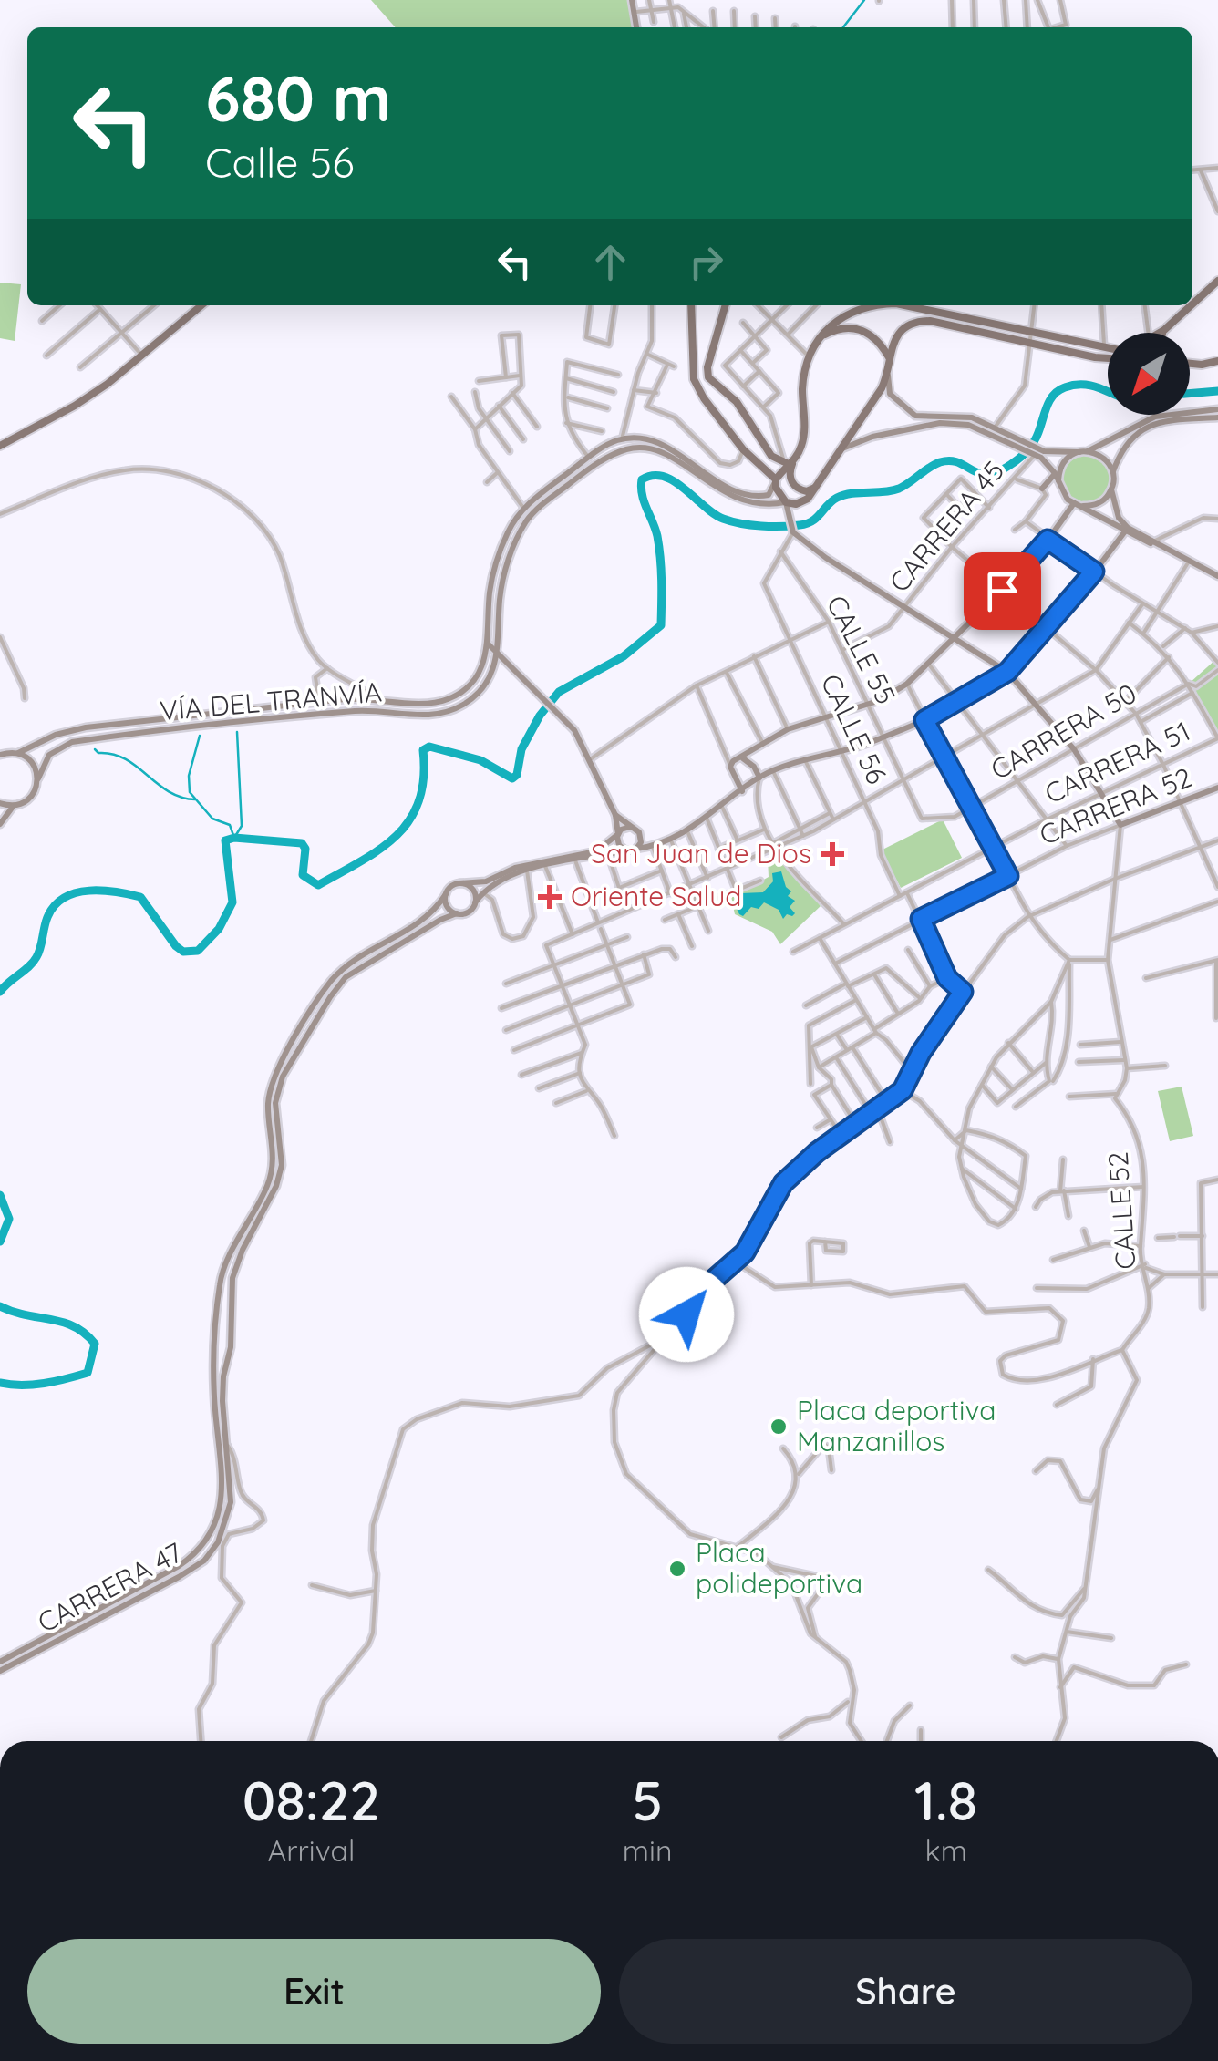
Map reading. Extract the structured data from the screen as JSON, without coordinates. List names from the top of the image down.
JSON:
{
  "streets": {
    "street": [
      "CARRERA 45",
      "CALLE 55",
      "VÍA DEL TRANVÍA",
      "CALLE 56",
      "CARRERA 50",
      "CARRERA 51",
      "CARRERA 52",
      "CALLE 52",
      "CARRERA 47"
    ]
  },
  "crossings": [
    ["CARRERA 45", "CALLE 55"],
    ["CALLE 55", "CALLE 56"],
    ["CALLE 55", "CARRERA 50"],
    ["CALLE 56", "CARRERA 51"]
  ],
  "places": {
    "health": ["San Juan de Dios", "Oriente Salud"],
    "other": ["Placa deportiva Manzanillos", "Placa polideportiva"]
  },
  "north": "bottom left",
  "page": {
    "turn": ["680 m", "Calle 56"],
    "eta": [
      "08:22",
      "Arrival",
      "5",
      "min",
      "1.8",
      "km"
    ],
    "buttons": ["Exit", "Share"]
  }
}
